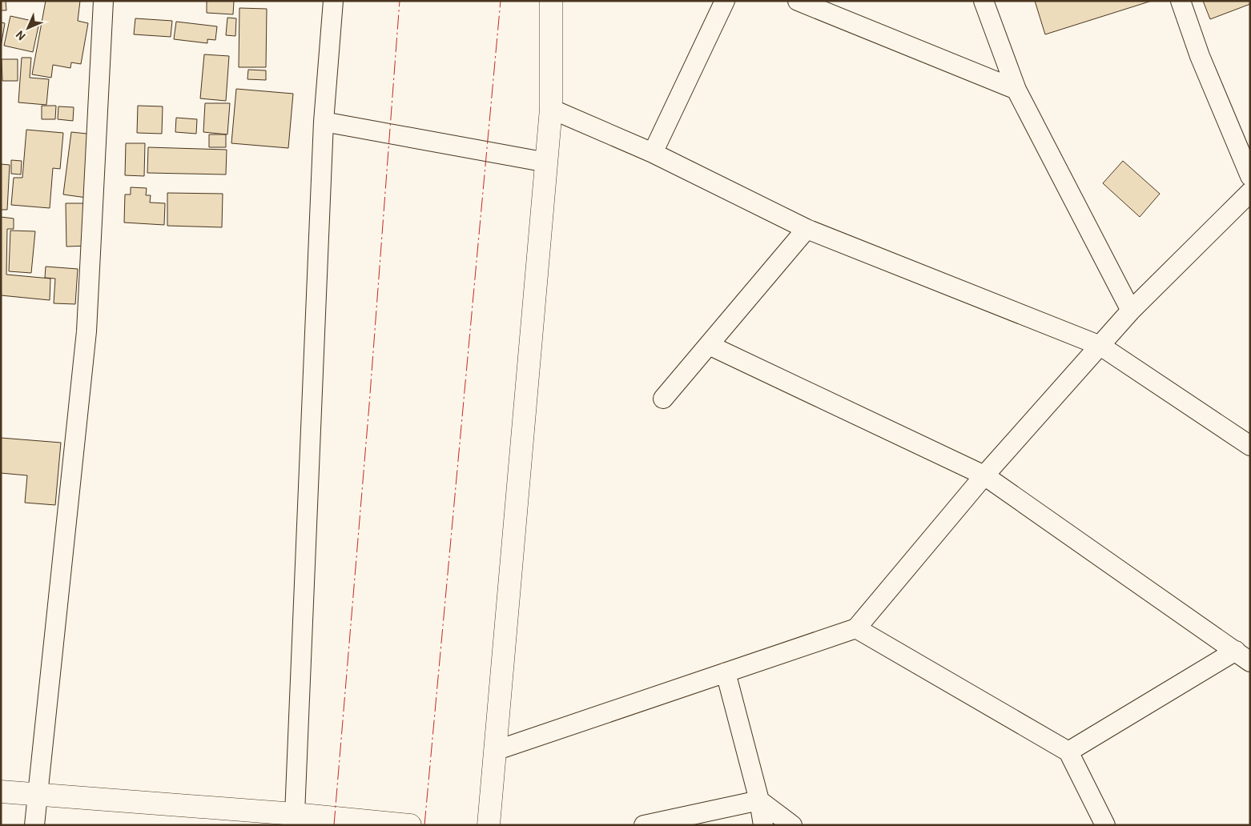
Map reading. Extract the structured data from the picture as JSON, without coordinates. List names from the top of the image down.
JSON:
{
  "north": "bottom left"
}
